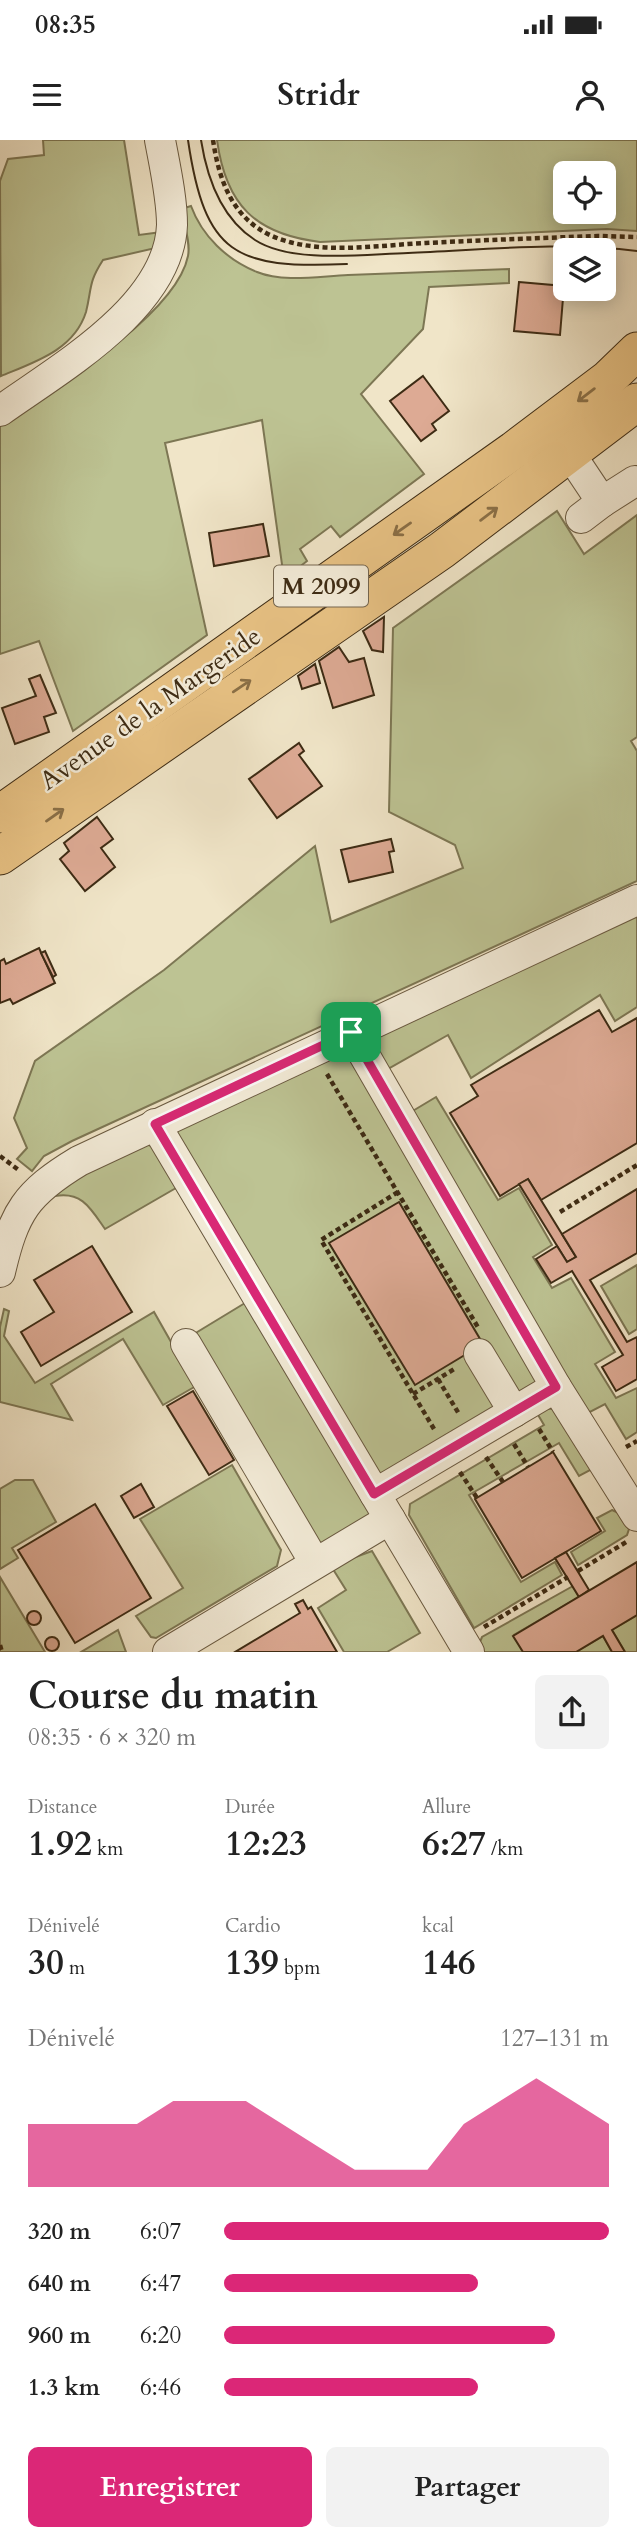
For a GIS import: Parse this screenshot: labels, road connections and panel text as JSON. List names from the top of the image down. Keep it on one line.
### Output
{"streets":{"main road":["M 2099","Avenue de la Margeride"]},"page":{"status":"08:35","header":"Stridr","heading":["Course du matin","08:35 · 6 × 320 m"],"stats":[["Distance","1.92 km"],["Durée","12:23"],["Allure","6:27 /km"],["Dénivelé","30 m"],["Cardio","139 bpm"],["kcal","146"]],"chart":["Dénivelé","127–131 m"],"list":[{"name":"320 m","note":"6:07"},{"name":"640 m","note":"6:47"},{"name":"960 m","note":"6:20"},{"name":"1.3 km","note":"6:46"}],"buttons":["Enregistrer","Partager"]}}
